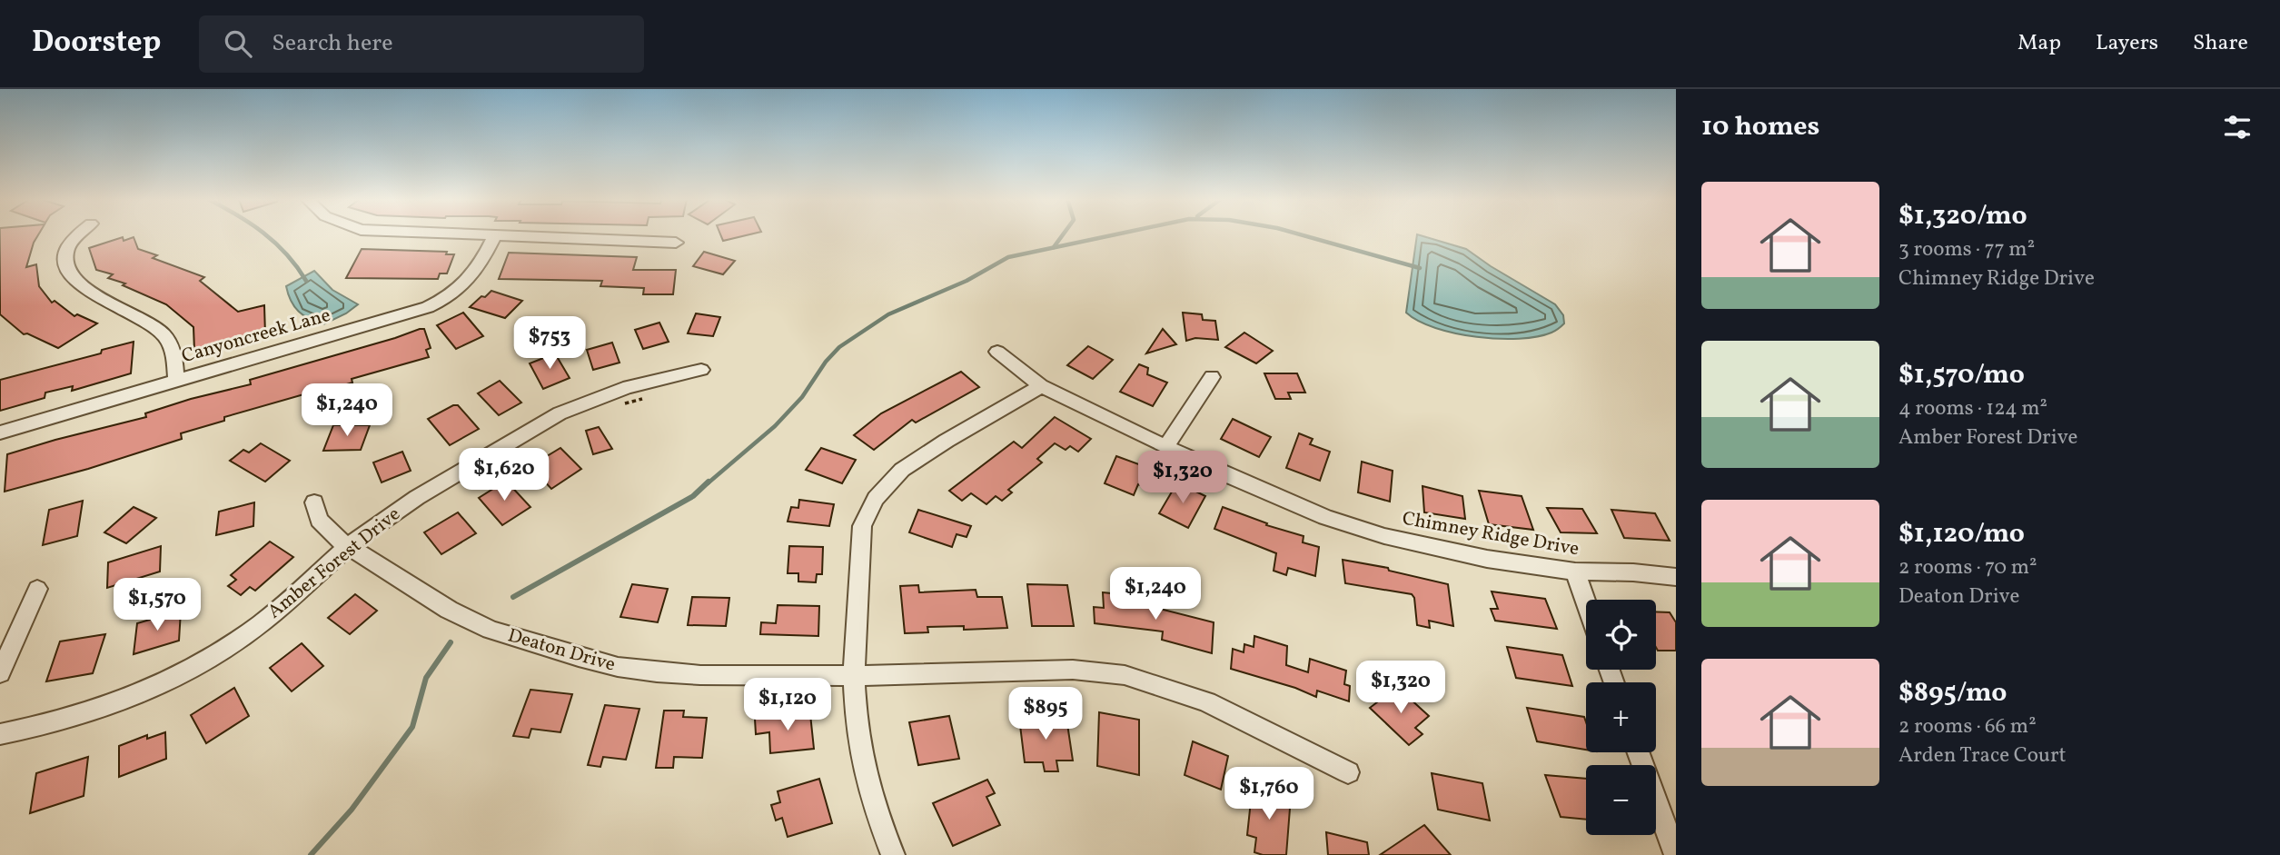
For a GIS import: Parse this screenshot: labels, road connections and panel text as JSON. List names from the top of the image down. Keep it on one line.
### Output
{"streets":{"street":["Canyoncreek Lane","Chimney Ridge Drive","Amber Forest Drive","Deaton Drive"]},"crossings":[["Amber Forest Drive","Deaton Drive"]],"page":{"header":"Doorstep","search":"Search here","nav":["Map","Layers","Share"],"heading":"10 homes","list":[{"name":"$1,320/mo","note":"3 rooms · 77 m² · Chimney Ridge Drive"},{"name":"$1,570/mo","note":"4 rooms · 124 m² · Amber Forest Drive"},{"name":"$1,120/mo","note":"2 rooms · 70 m² · Deaton Drive"},{"name":"$895/mo","note":"2 rooms · 66 m² · Arden Trace Court"}],"price":["$753","$1,240","$1,620","$1,320","$1,240","$1,570","$1,320","$1,120","$895","$1,760"],"map_buttons":["+","−"]}}
